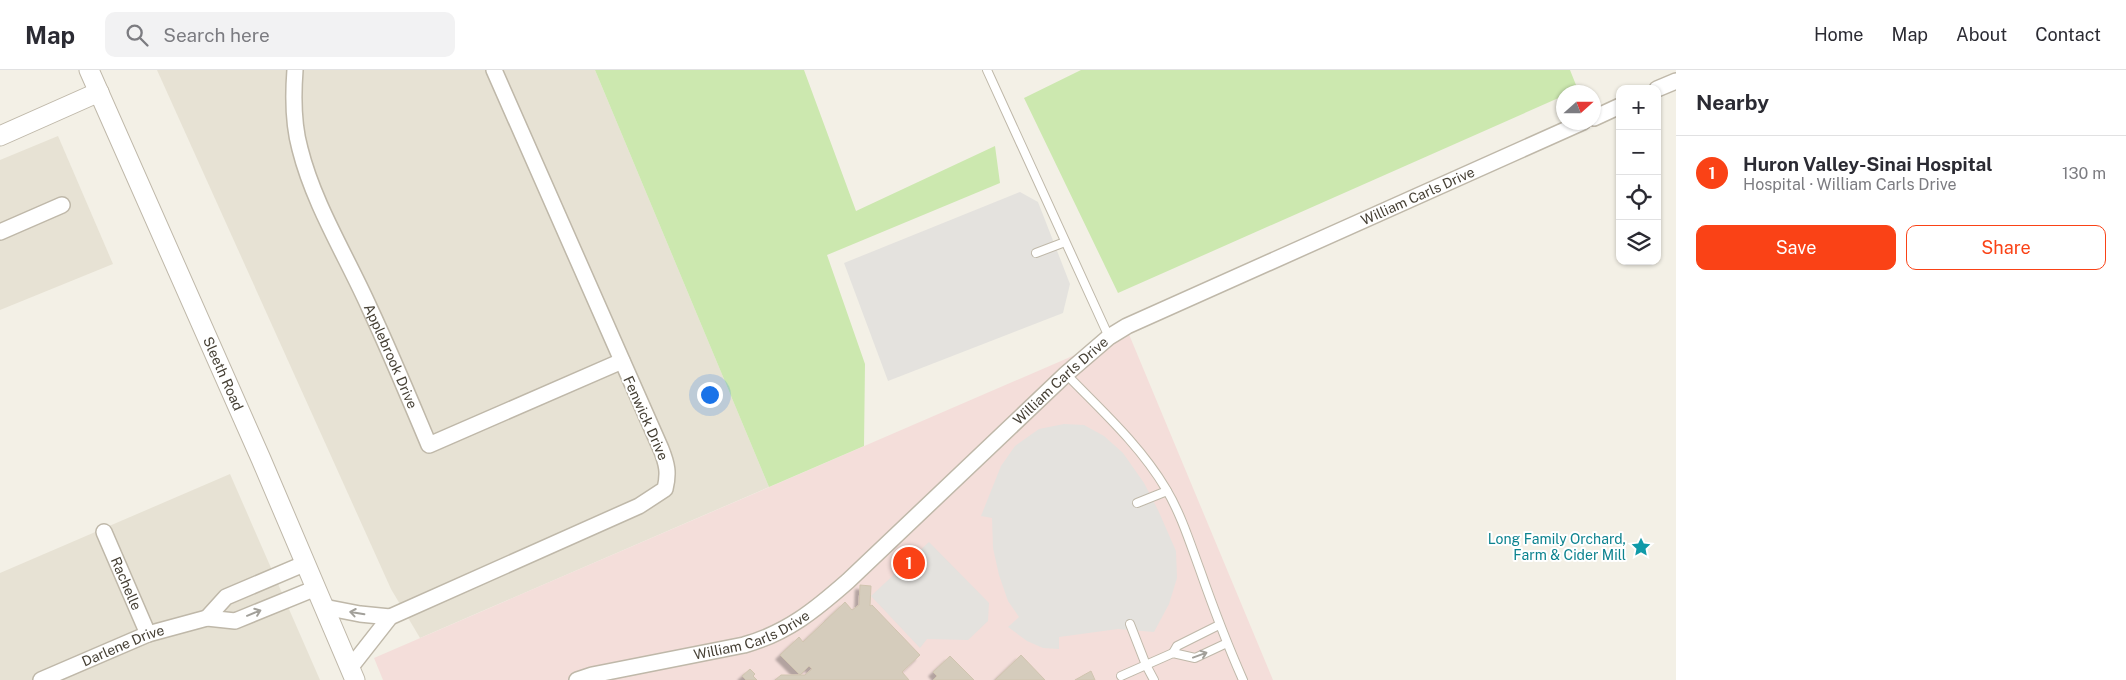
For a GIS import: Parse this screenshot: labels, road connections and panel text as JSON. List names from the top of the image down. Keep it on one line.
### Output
{"streets":{"street":["William Carls Drive","Applebrook Drive","Sleeth Road","Fenwick Drive","Rachelle","Darlene Drive"]},"crossings":[["Applebrook Drive","Fenwick Drive"],["Sleeth Road","Fenwick Drive"],["Sleeth Road","Darlene Drive"],["Rachelle","Darlene Drive"]],"places":{"place":["Long Family Orchard, Farm & Cider Mill"]},"north":"right","page":{"header":"Map","search":"Search here","nav":["Home","Map","About","Contact"],"heading":"Nearby","map_buttons":["+","−"],"list":[{"mark":"1","name":"Huron Valley-Sinai Hospital","note":"Hospital · William Carls Drive","value":"130 m"}],"buttons":["Save","Share"],"pins":"1"}}
